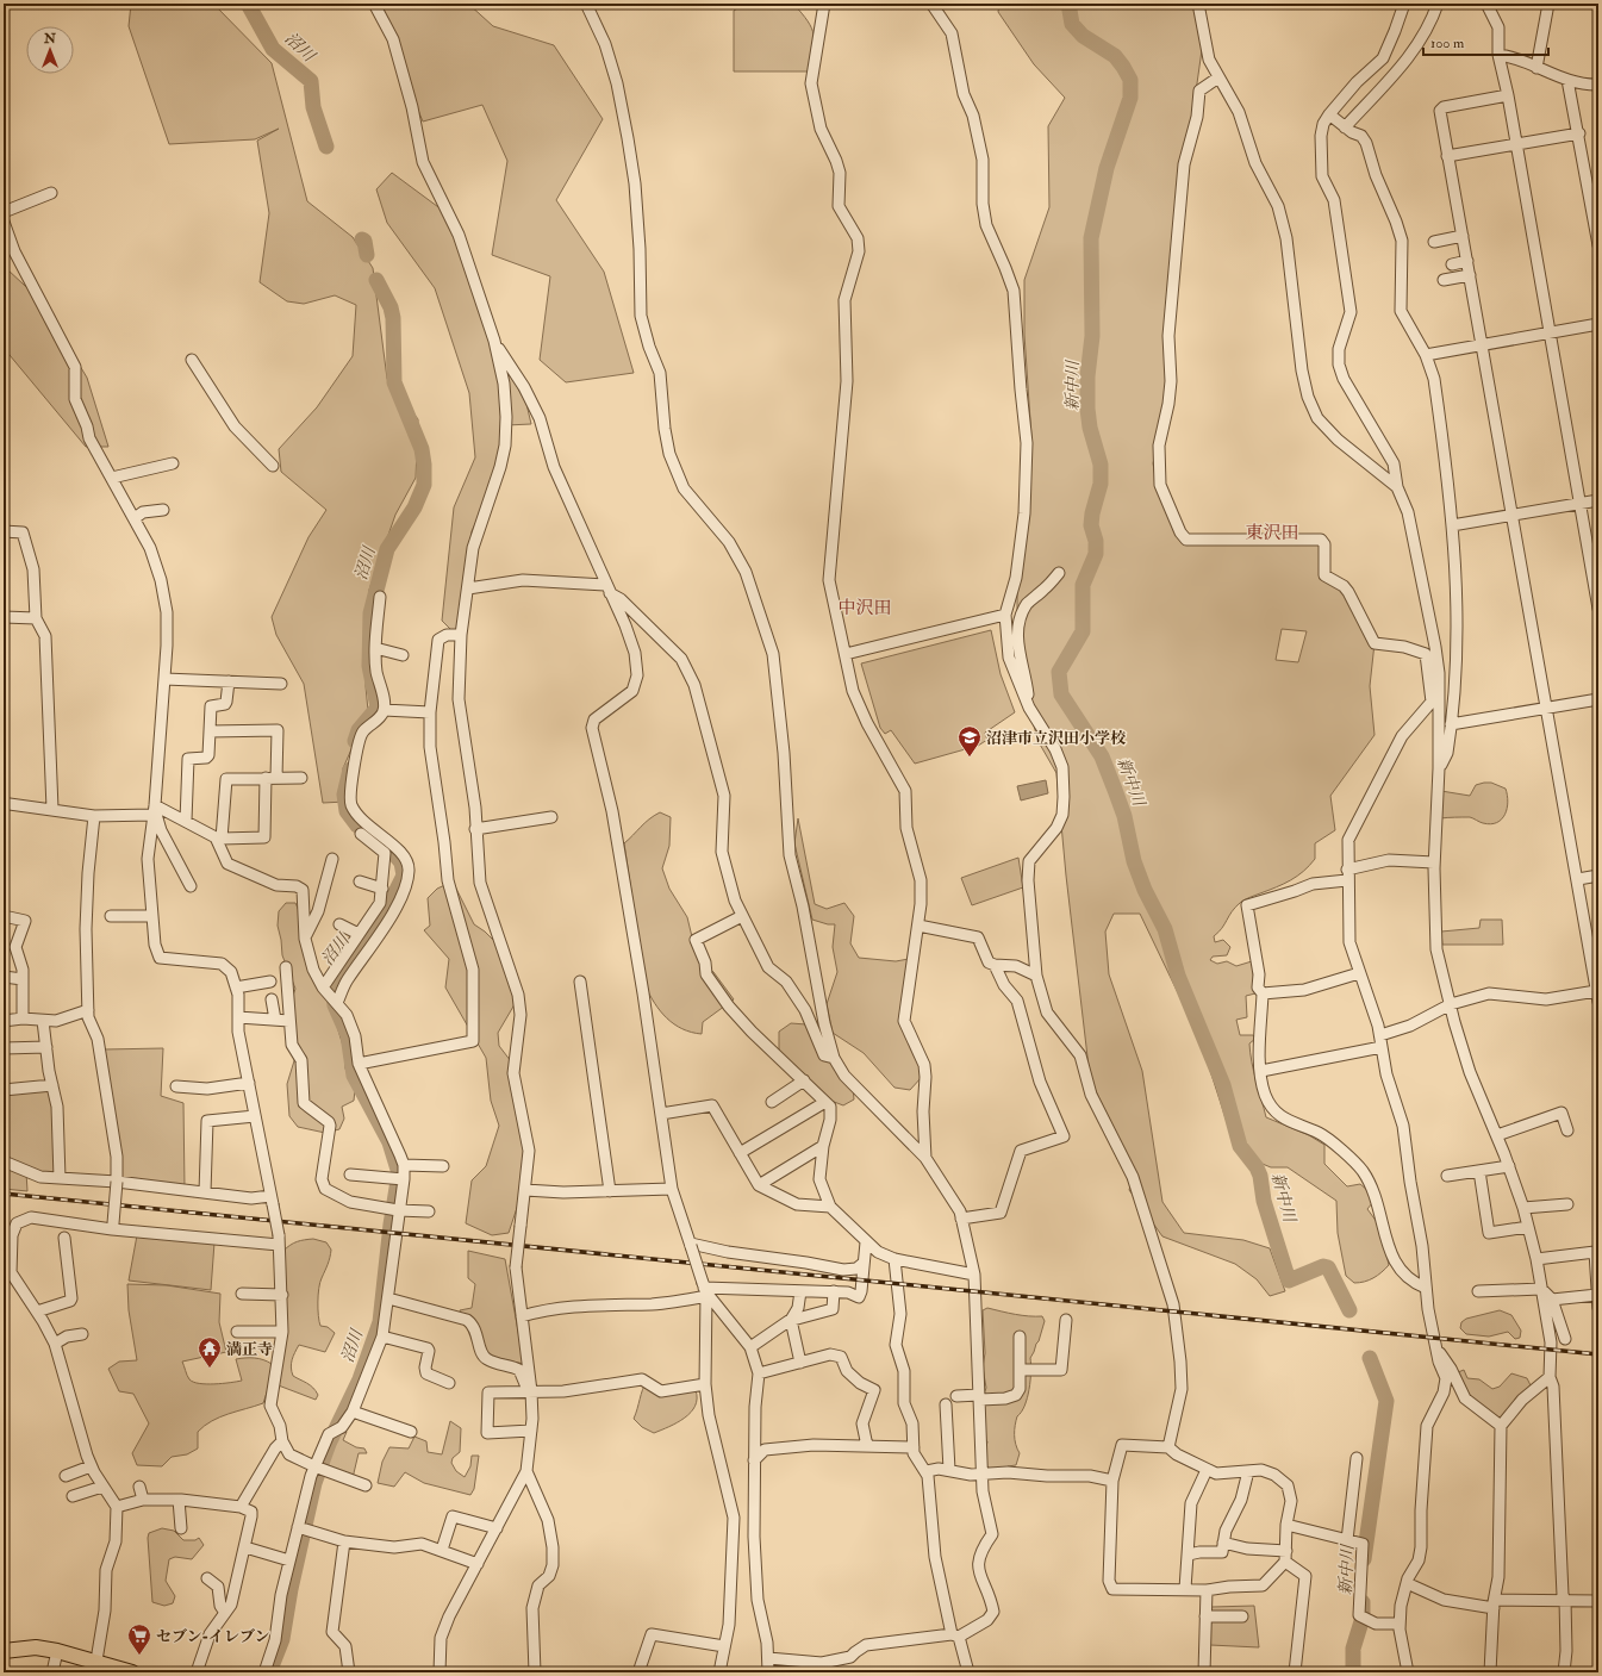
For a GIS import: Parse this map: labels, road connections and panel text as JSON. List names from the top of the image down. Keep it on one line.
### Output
{"districts":["東沢田","中沢田"],"water":["沼川","新中川"],"places":{"school or university":["沼津市立沢田小学校"],"temple":["満正寺"],"supermarket":["セブン-イレブン"]},"scale_bar":"100 m","north":"top"}
